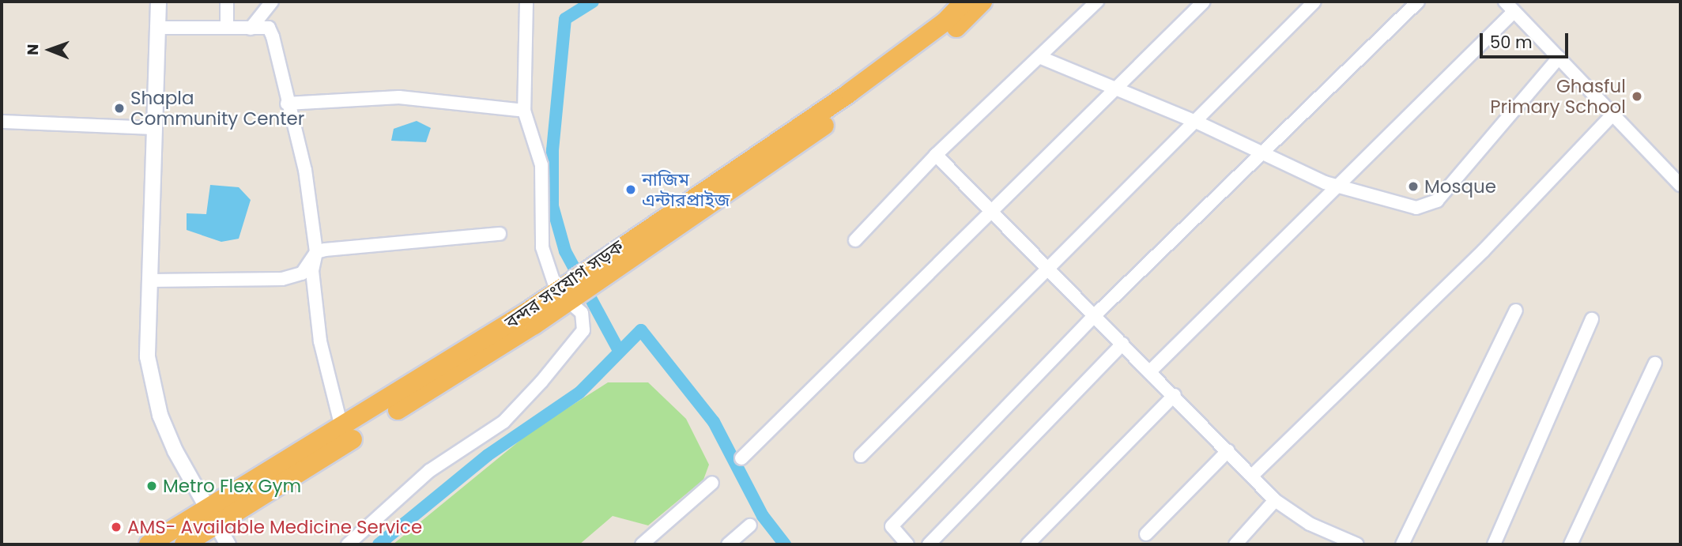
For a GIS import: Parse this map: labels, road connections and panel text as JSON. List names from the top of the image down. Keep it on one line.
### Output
{"streets":{"highway":["বন্দর সংযোগ সড়ক"]},"places":["Ghasful Primary School","Shapla Community Center","Mosque","নাজিম এন্টারপ্রাইজ","Metro Flex Gym","AMS- Available Medicine Service"],"scale_bar":"50 m","north":"left"}
